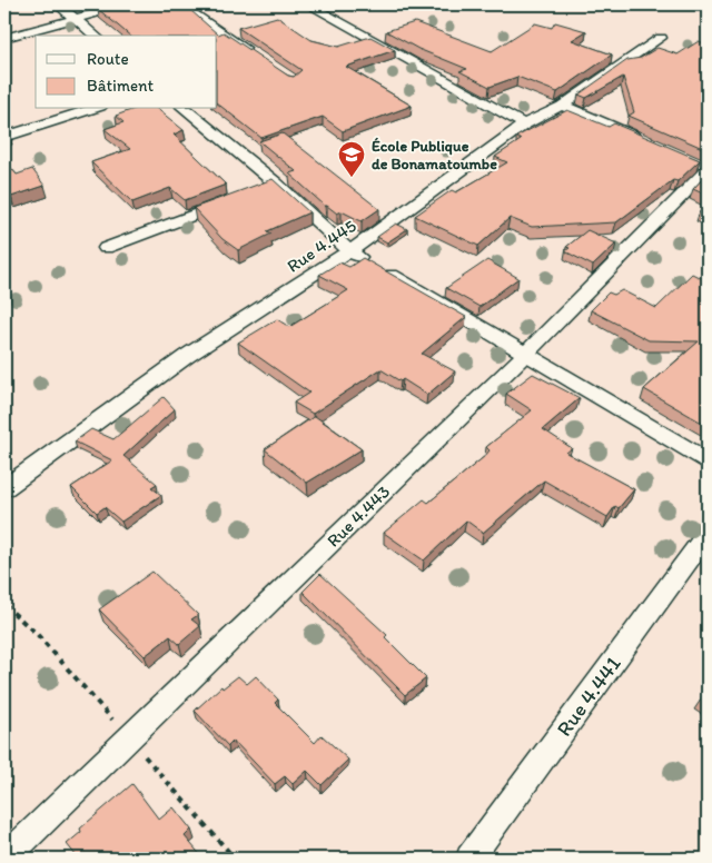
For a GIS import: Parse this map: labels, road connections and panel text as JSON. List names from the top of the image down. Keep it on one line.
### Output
{"streets":{"street":["Rue 4.445","Rue 4.443","Rue 4.441"]},"places":{"school or university":["École Publique de Bonamatoumbe"]},"legend":["Route","Bâtiment"]}
